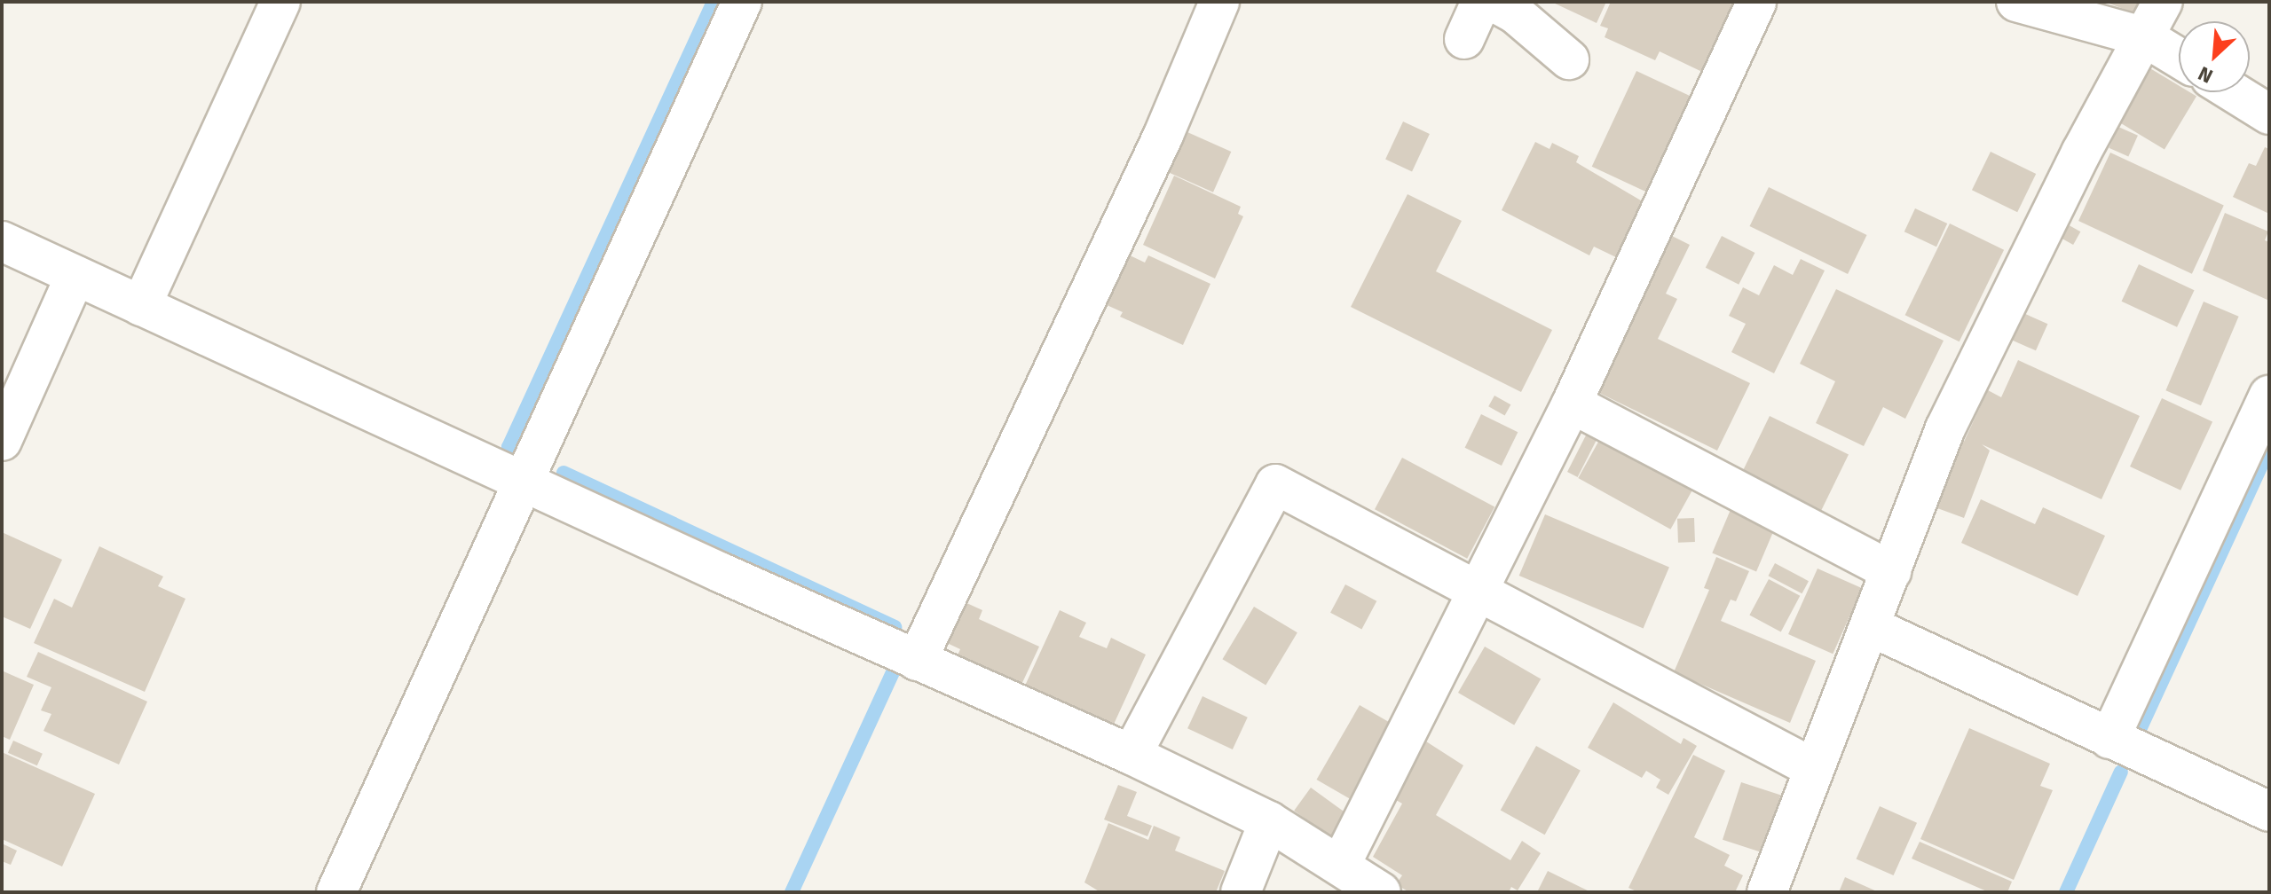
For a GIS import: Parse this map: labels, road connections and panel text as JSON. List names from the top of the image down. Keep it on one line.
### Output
{"north":"bottom left"}
